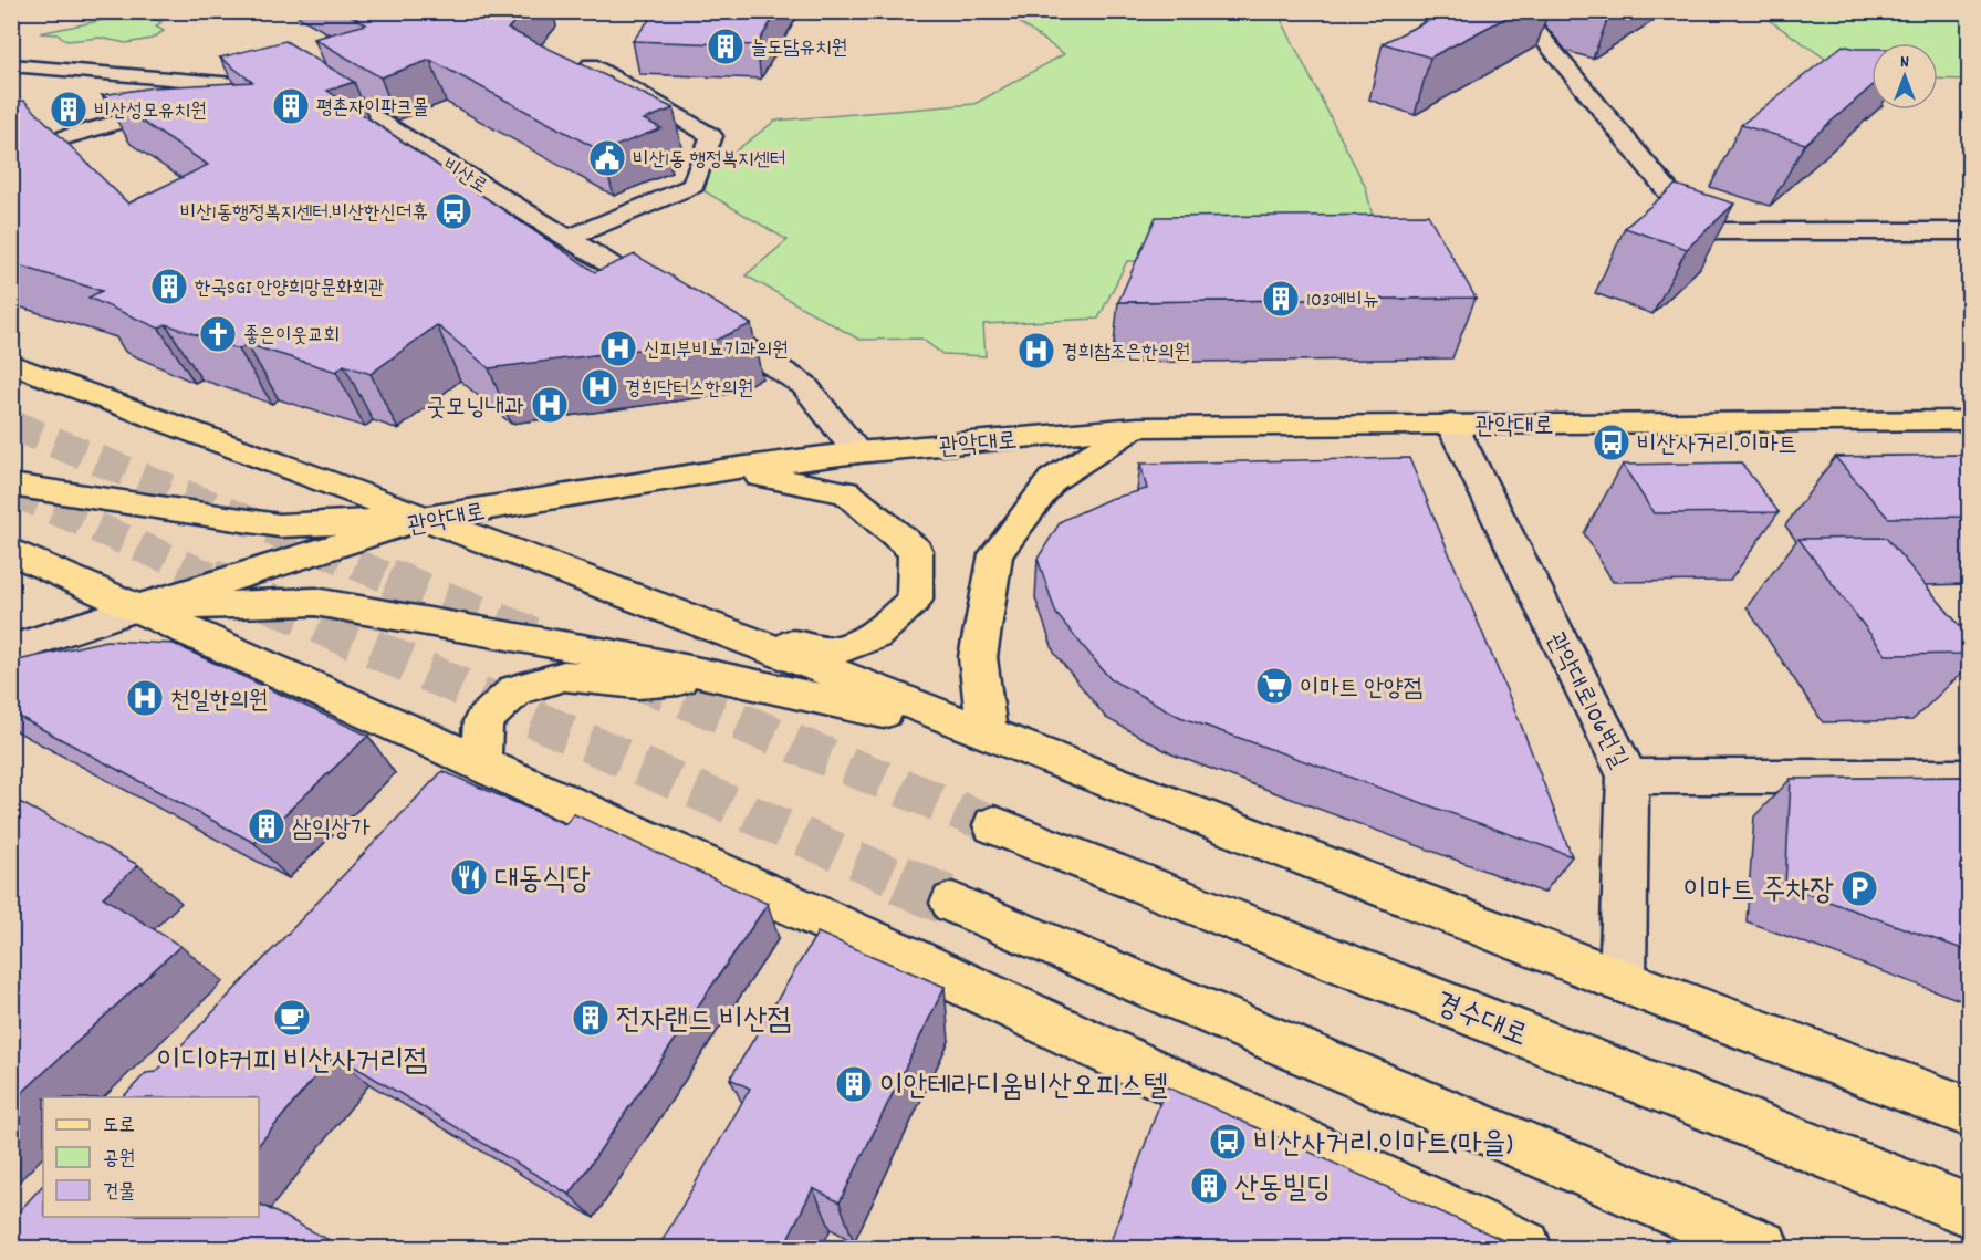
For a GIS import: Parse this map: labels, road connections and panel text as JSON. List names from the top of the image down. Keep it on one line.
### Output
{"streets":{"main road":["관악대로","경수대로"],"street":["비산로","관악대로106번길"]},"crossings":[["관악대로","관악대로106번길"]],"places":{"building":["늘도담유치원","평촌자이파크몰","비산성모유치원","한국SGI 안양희망문화회관","103에비뉴","삼익상가","전자랜드 비산점","이안테라디움비산오피스텔","산동빌딩"],"public building":["비산1동 행정복지센터"],"bus stop":["비산1동행정복지센터.비산한신더휴","비산사거리.이마트","비산사거리.이마트(마을)"],"church":["좋은이웃교회"],"hospital":["신피부비뇨기과의원","경희참조은한의원","경희닥터스한의원","굿모닝내과","천일한의원"],"supermarket":["이마트 안양점"],"restaurant":["대동식당"],"parking":["이마트 주차장"],"cafe":["이디야커피 비산사거리점"]},"legend":["도로","공원","건물"],"north":"top"}
